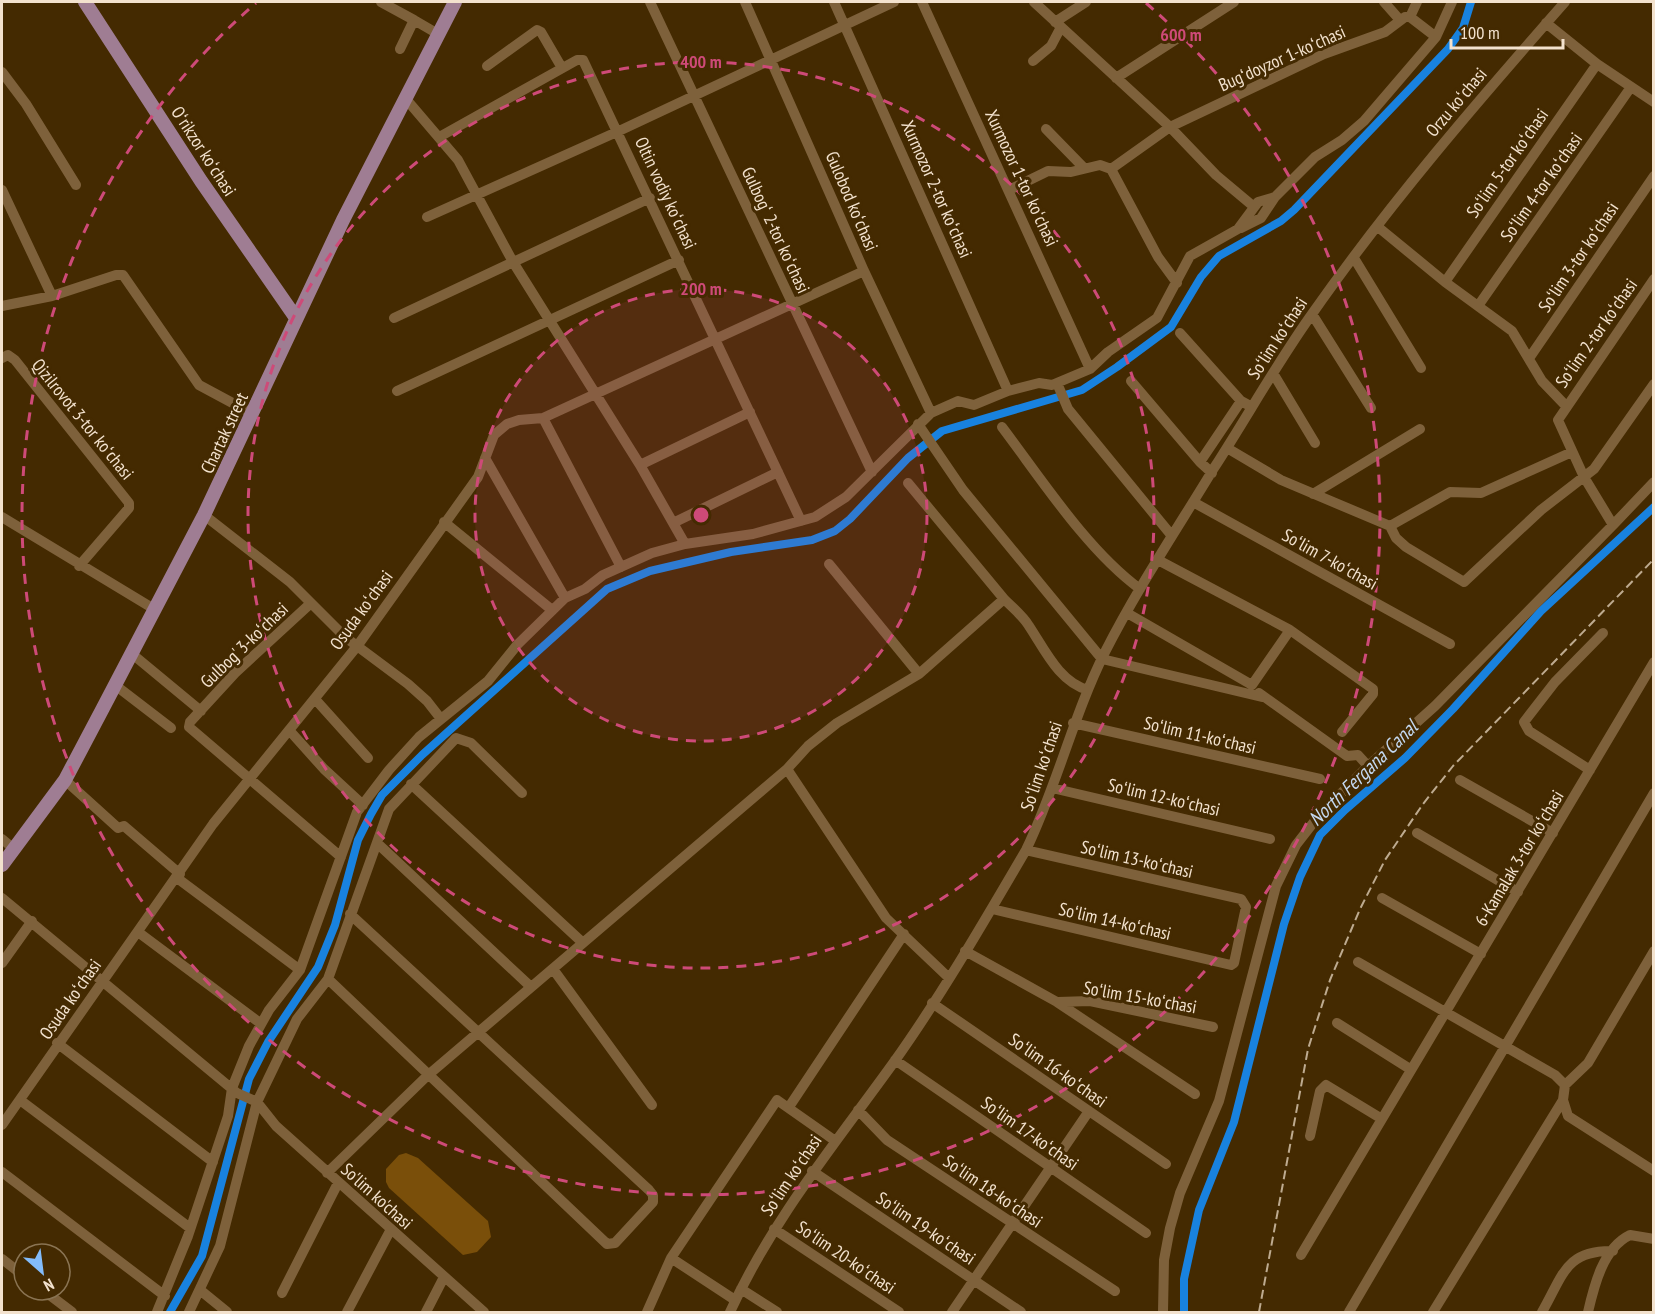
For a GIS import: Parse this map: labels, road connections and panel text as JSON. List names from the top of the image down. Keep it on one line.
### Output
{"streets":{"main road":["Oʻrikzor koʻchasi","Chartak street"],"street":["Bugʻdoyzor 1-koʻchasi","Orzu koʻchasi","Soʻlim 5-tor koʻchasi","Xurmozor 1-tor koʻchasi","Soʻlim 4-tor koʻchasi","Xurmozor 2-tor koʻchasi","Oltin vodiy koʻchasi","Gulobod koʻchasi","Gulbogʻ 2-tor koʻchasi","Soʻlim 3-tor koʻchasi","Soʻlim 2-tor koʻchasi","Soʻlim koʻchasi","Qizilrovot 3-tor koʻchasi","Soʻlim 7-koʻchasi","Osuda koʻchasi","Gulbog' 3-koʻchasi","Soʻlim 11-koʻchasi","Soʻlim 12-koʻchasi","6-Kamalak 3-tor koʻchasi","Soʻlim 13-koʻchasi","Soʻlim 14-koʻchasi","Soʻlim 15-koʻchasi","Soʻlim 16-koʻchasi","Soʻlim 17-koʻchasi","Soʻlim 18-koʻchasi","So'lim ko'chasi","Soʻlim 19-koʻchasi","Soʻlim 20-koʻchasi"]},"crossings":[["Orzu koʻchasi","Soʻlim koʻchasi"],["Oʻrikzor koʻchasi","Chartak street"],["Oltin vodiy koʻchasi","Osuda koʻchasi"],["Gulobod koʻchasi","Osuda koʻchasi"],["Gulbogʻ 2-tor koʻchasi","Osuda koʻchasi"],["Soʻlim koʻchasi","Soʻlim 7-koʻchasi"],["Soʻlim koʻchasi","Soʻlim 11-koʻchasi"],["Soʻlim koʻchasi","Soʻlim 12-koʻchasi"],["Soʻlim koʻchasi","Soʻlim 13-koʻchasi"],["Soʻlim koʻchasi","Soʻlim 14-koʻchasi"],["Soʻlim koʻchasi","Soʻlim 15-koʻchasi"],["Soʻlim koʻchasi","Soʻlim 16-koʻchasi"],["Soʻlim koʻchasi","Soʻlim 17-koʻchasi"],["Soʻlim koʻchasi","Soʻlim 18-koʻchasi"],["Soʻlim koʻchasi","Soʻlim 19-koʻchasi"],["Soʻlim koʻchasi","Soʻlim 20-koʻchasi"],["Soʻlim 13-koʻchasi","Soʻlim 14-koʻchasi"]],"water":["North Fergana Canal"],"scale_bar":"100 m","north":"bottom right","rings":["600 m","400 m","200 m"]}
